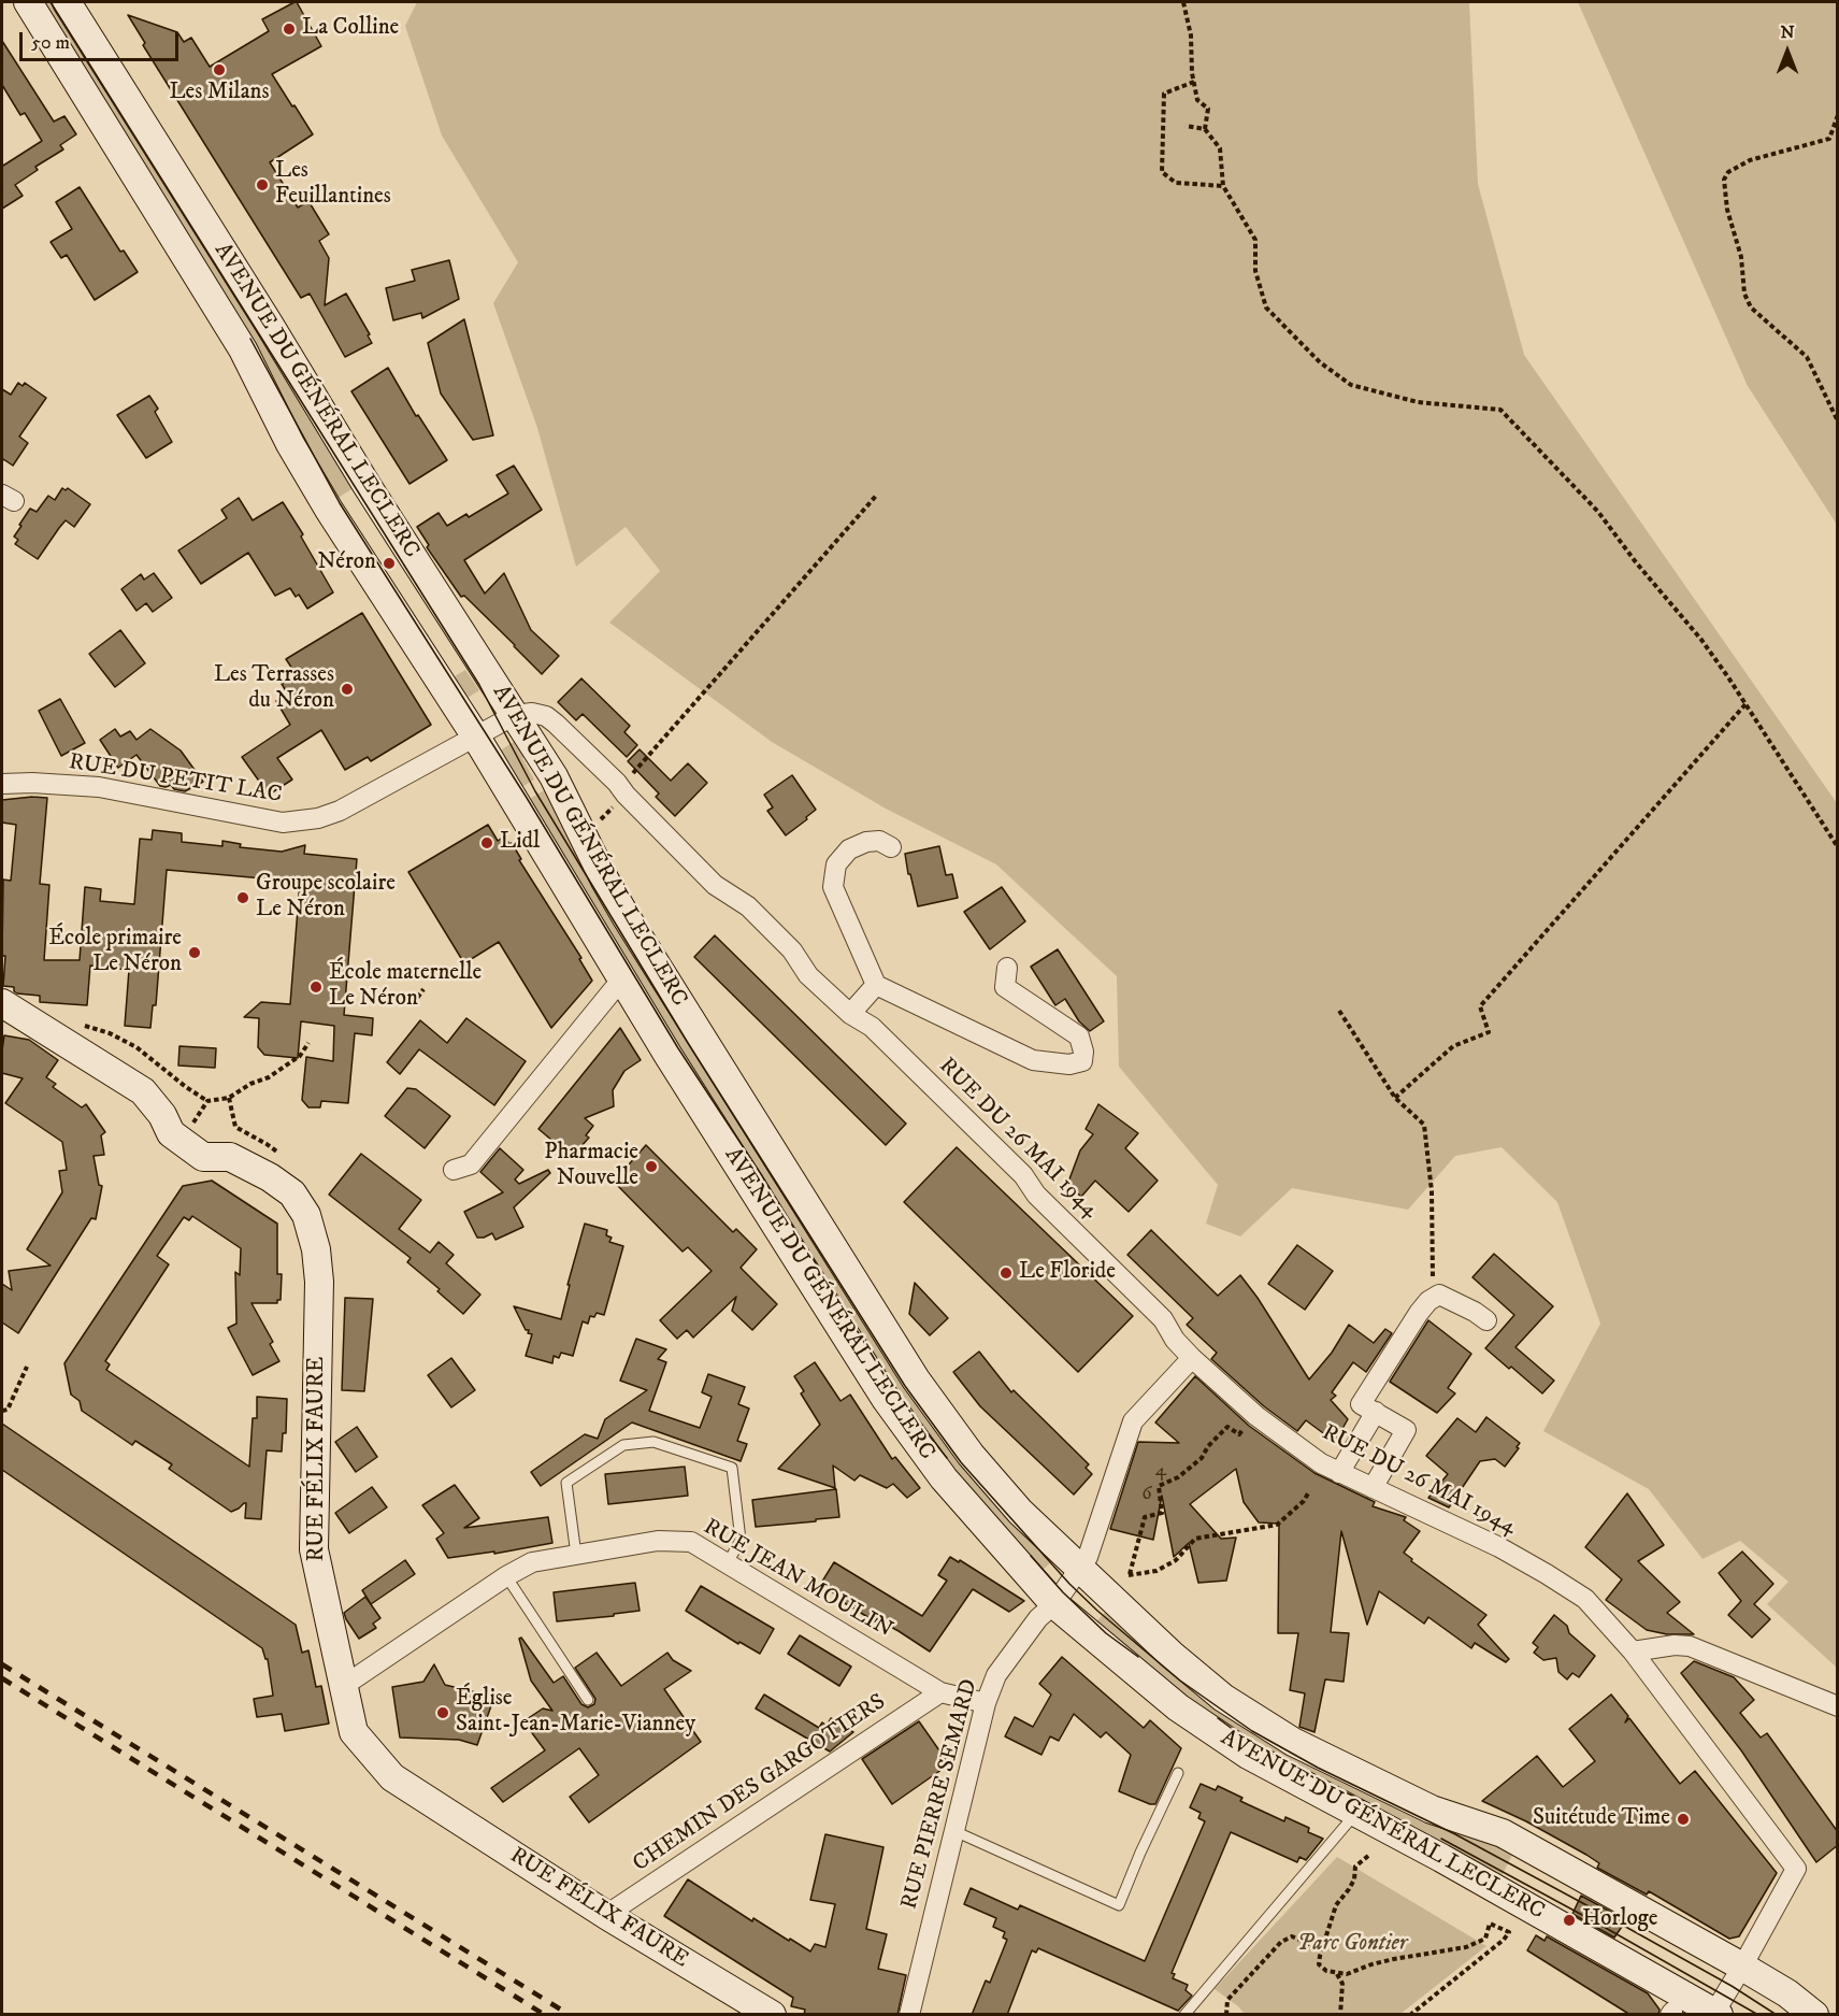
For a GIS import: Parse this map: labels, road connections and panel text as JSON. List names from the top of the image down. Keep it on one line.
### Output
{"streets":{"main road":["AVENUE DU GÉNÉRAL LECLERC","RUE FÉLIX FAURE"],"street":["RUE DU PETIT LAC","RUE DU 26 MAI 1944","RUE JEAN MOULIN","CHEMIN DES GARGOTIERS","RUE PIERRE SEMARD"]},"crossings":[["AVENUE DU GÉNÉRAL LECLERC","RUE DU PETIT LAC"],["AVENUE DU GÉNÉRAL LECLERC","RUE DU 26 MAI 1944"],["AVENUE DU GÉNÉRAL LECLERC","RUE PIERRE SEMARD"],["RUE DU 26 MAI 1944","RUE PIERRE SEMARD"],["RUE FÉLIX FAURE","RUE JEAN MOULIN"],["RUE FÉLIX FAURE","CHEMIN DES GARGOTIERS"],["RUE JEAN MOULIN","CHEMIN DES GARGOTIERS"],["RUE JEAN MOULIN","RUE PIERRE SEMARD"]],"parks":["Parc Gontier"],"places":["La Colline","Les Milans","Les Feuillantines","Néron","Les Terrasses du Néron","Lidl","Groupe scolaire Le Néron","École primaire Le Néron","École maternelle Le Néron","Pharmacie Nouvelle","Le Floride","Église Saint-Jean-Marie-Vianney","Suitétude Time","Horloge"],"house_numbers":["4","6"],"scale_bar":"50 m","north":"top"}
